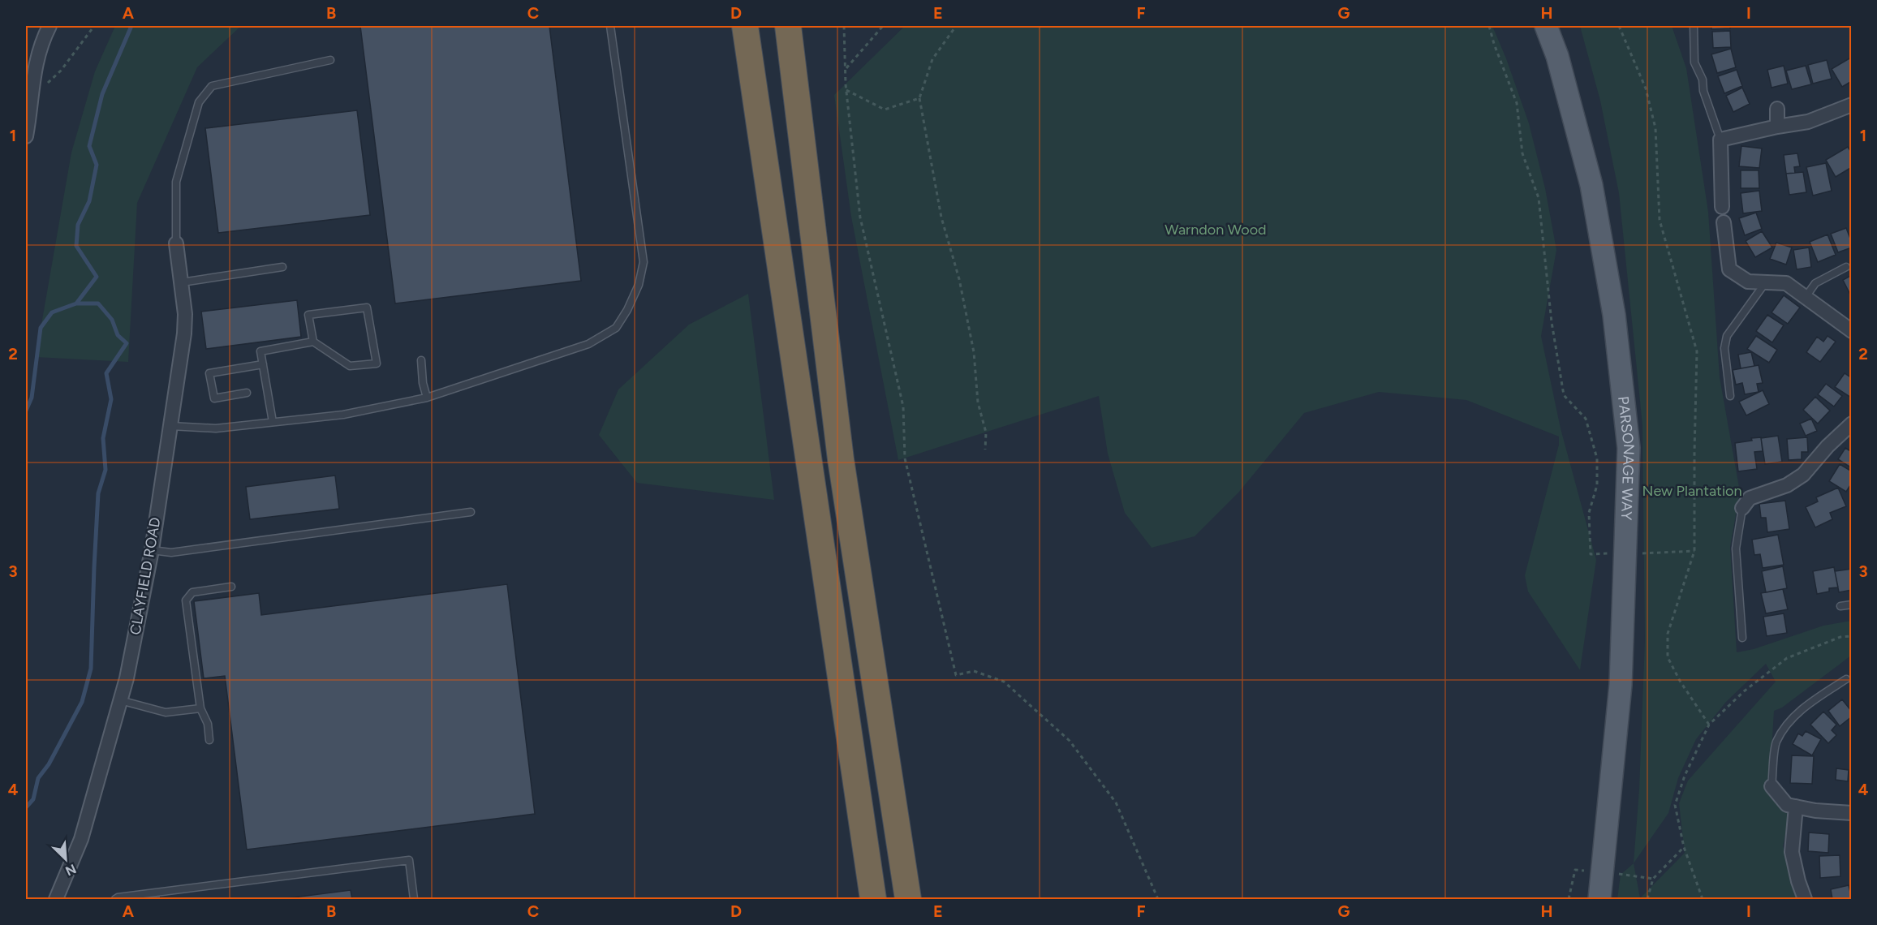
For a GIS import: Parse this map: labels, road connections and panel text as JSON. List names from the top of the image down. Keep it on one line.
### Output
{"streets":{"main road":["PARSONAGE WAY"],"street":["CLAYFIELD ROAD"]},"parks":["Warndon Wood","New Plantation"],"north":"bottom right","grid":{"columns":["A","B","C","D","E","F","G","H","I"],"rows":["1","2","3","4"]}}
